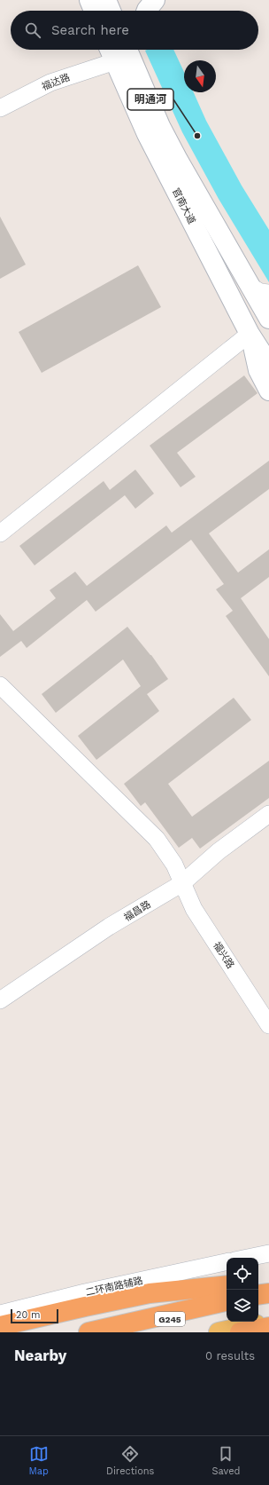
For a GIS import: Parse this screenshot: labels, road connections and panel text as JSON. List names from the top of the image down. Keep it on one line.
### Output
{"streets":{"main road":["官南大道","G245"],"street":["福达路","福昌路","福兴路","二环南路辅路"]},"crossings":[["福达路","官南大道"],["福昌路","福兴路"]],"places":["明通河"],"scale_bar":"20 m","north":"bottom","page":{"search":"Search here","scale":"20 m","heading":["Nearby","0 results"],"nav":["Map","Directions","Saved"]}}
